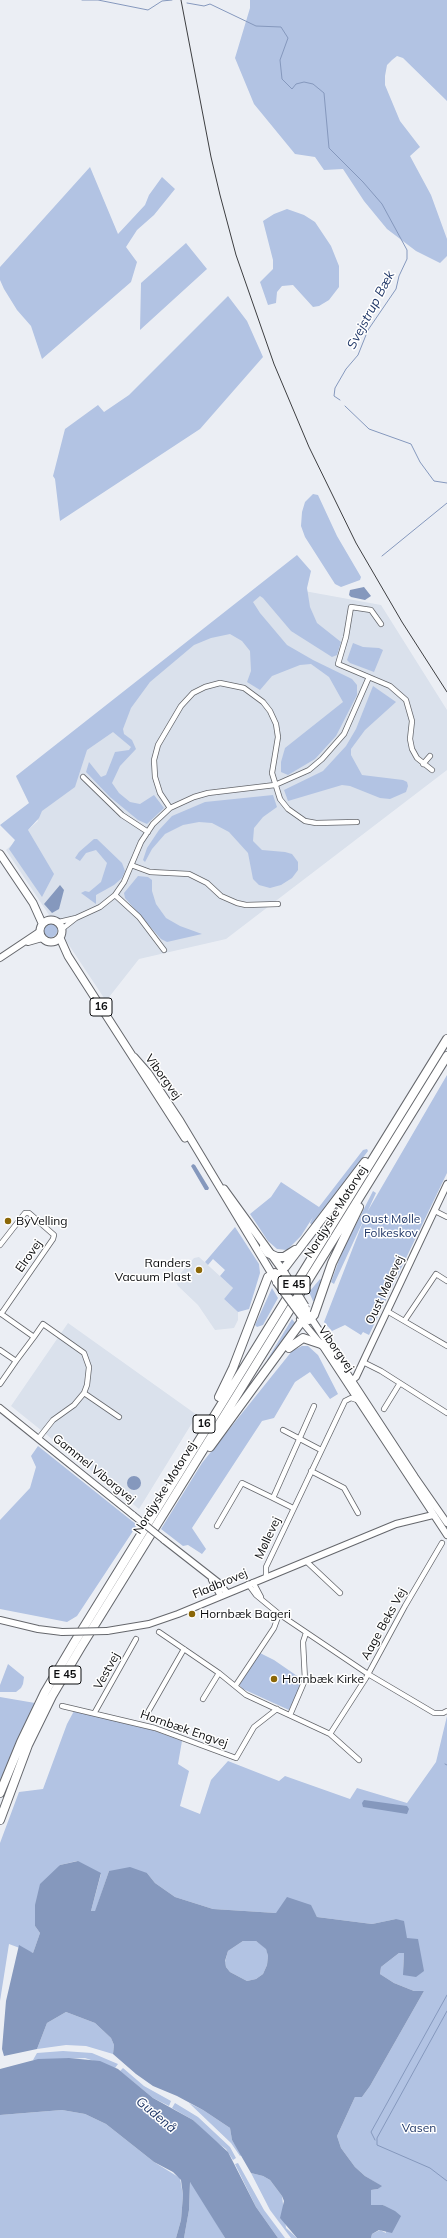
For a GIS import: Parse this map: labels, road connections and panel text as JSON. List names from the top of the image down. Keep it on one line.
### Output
{"streets":{"highway":["16","Nordjyske Motorvej","E 45"],"main road":["Viborgvej"],"street":["Elrovej","Oust Møllevej","Gammel Viborgvej","Møllevej","Fladbrovej","Aage Beks Vej","Vestvej","Hornbæk Engvej"]},"crossings":[["16","Viborgvej"],["16","Nordjyske Motorvej"],["Viborgvej","Oust Møllevej"],["Viborgvej","Møllevej"],["Viborgvej","Fladbrovej"],["Gammel Viborgvej","Fladbrovej"],["Møllevej","Fladbrovej"],["Vestvej","Hornbæk Engvej"]],"water":["Svejstrup Bæk","Gudenå"],"parks":["Oust Mølle Folkeskov","Vasen"],"places":["ByVelling","Randers Vacuum Plast","Hornbæk Bageri","Hornbæk Kirke"]}
